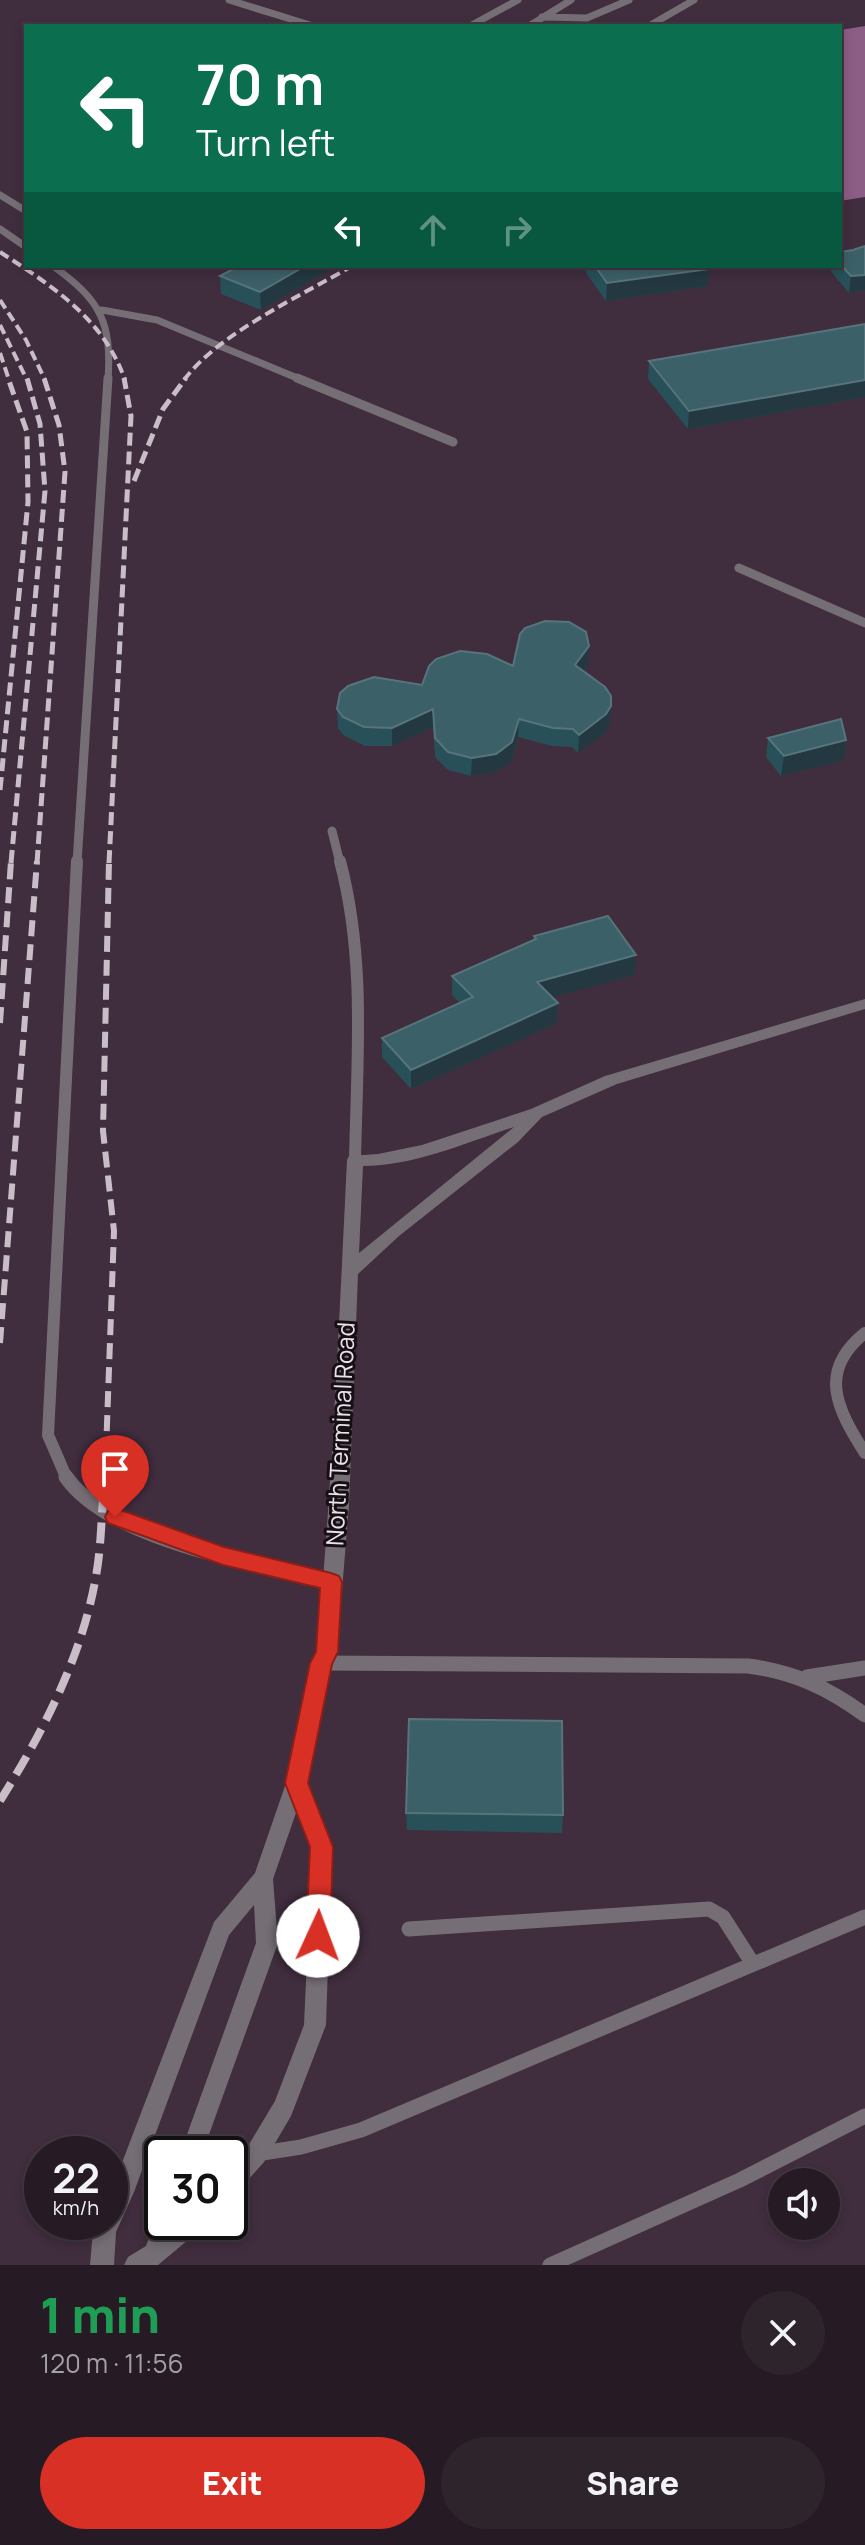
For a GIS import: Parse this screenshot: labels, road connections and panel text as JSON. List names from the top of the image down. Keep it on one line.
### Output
{"streets":{"street":["North Terminal Road"]},"page":{"turn":["70 m","Turn left"],"speed":"22 km/h","limit":"30","heading":["1 min","120 m · 11:56"],"buttons":["Exit","Share"]}}
